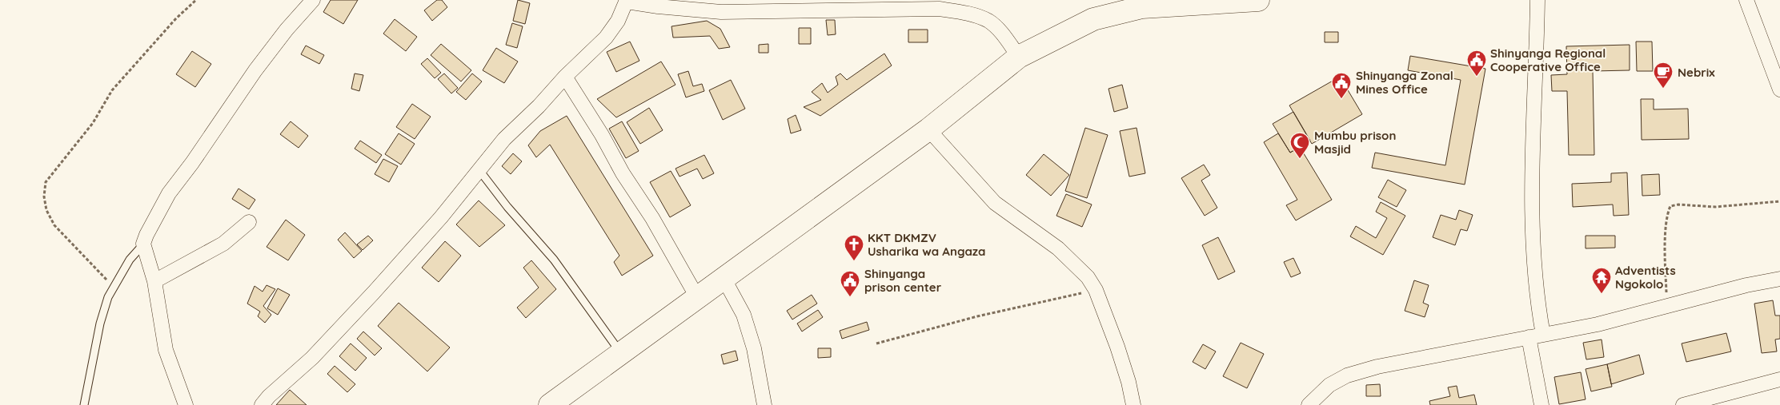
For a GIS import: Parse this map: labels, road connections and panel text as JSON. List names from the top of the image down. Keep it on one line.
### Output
{"places":{"public building":["Shinyanga Regional Cooperative Office","Shinyanga Zonal Mines Office","Shinyanga prison center"],"cafe":["Nebrix"],"mosque":["Mumbu prison Masjid"],"church":["KKT DKMZV Usharika wa Angaza"],"temple":["Adventists Ngokolo"]}}
